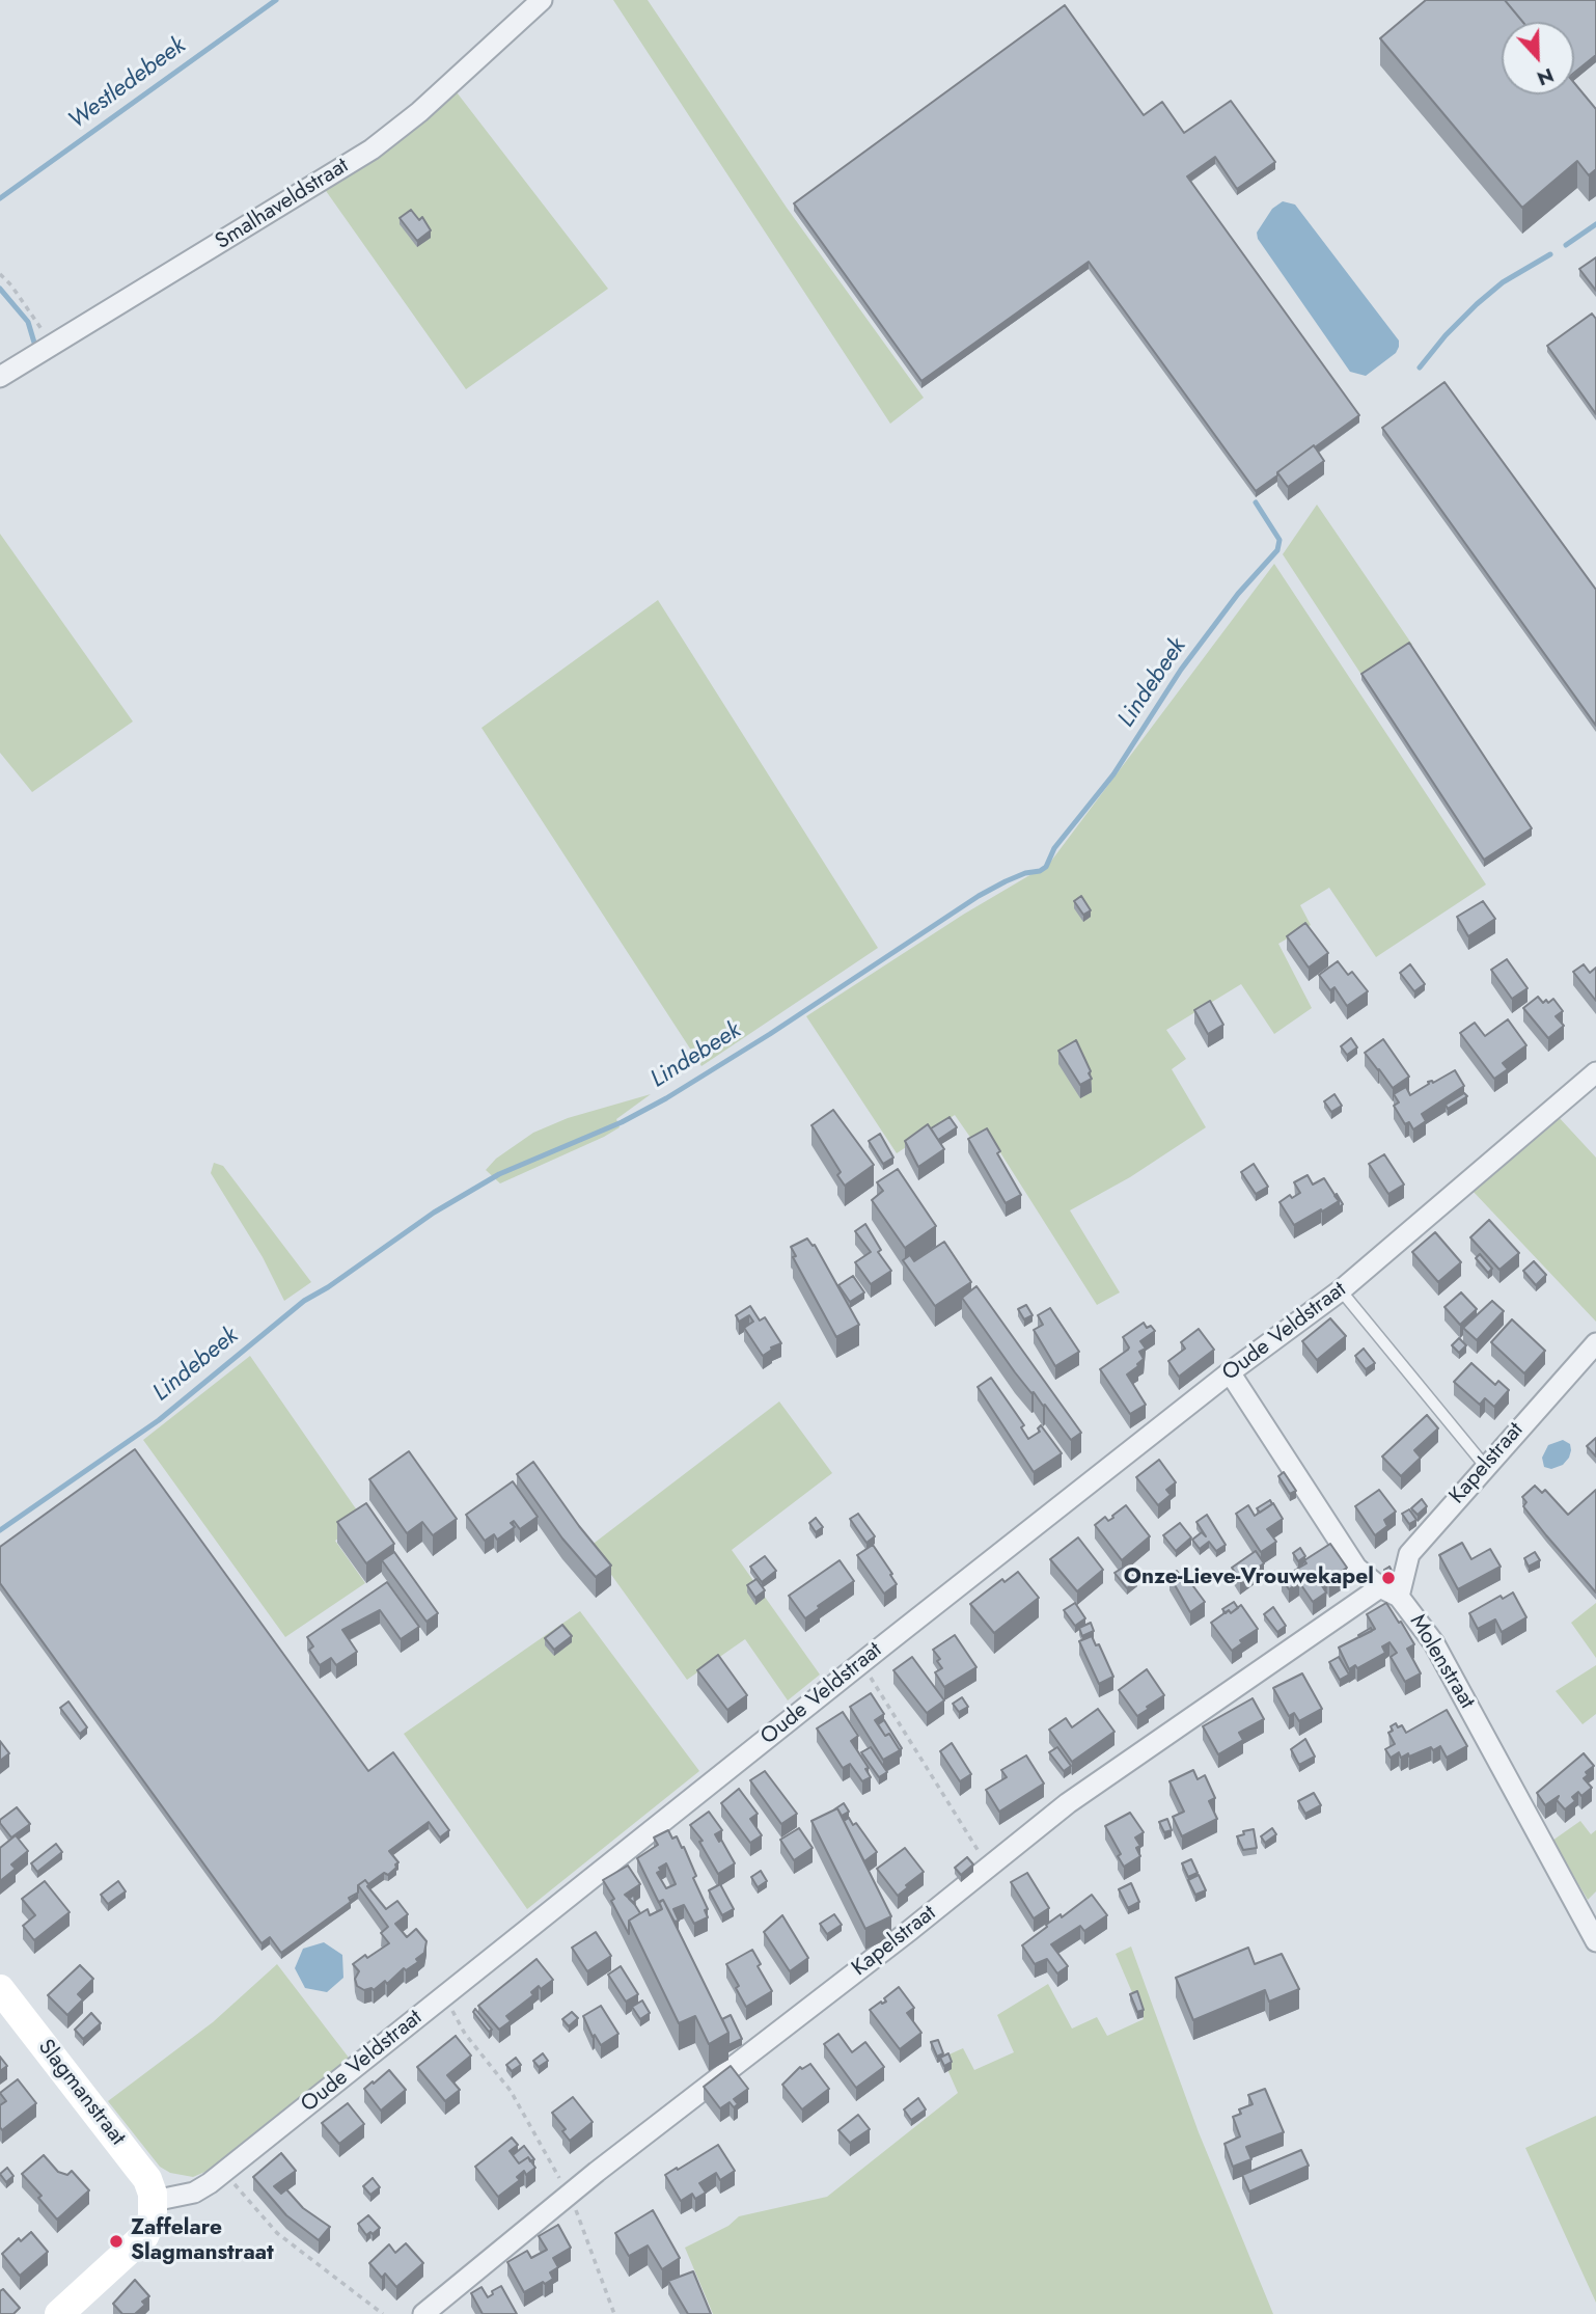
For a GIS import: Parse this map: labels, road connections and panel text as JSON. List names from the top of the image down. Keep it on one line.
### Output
{"streets":{"main road":["Slagmanstraat"],"street":["Smalhaveldstraat","Oude Veldstraat","Kapelstraat","Molenstraat"]},"crossings":[["Oude Veldstraat","Molenstraat"],["Oude Veldstraat","Slagmanstraat"],["Kapelstraat","Molenstraat"]],"water":["Westledebeek","Lindebeek"],"places":["Onze-Lieve-Vrouwekapel","Zaffelare Slagmanstraat"],"north":"bottom"}
